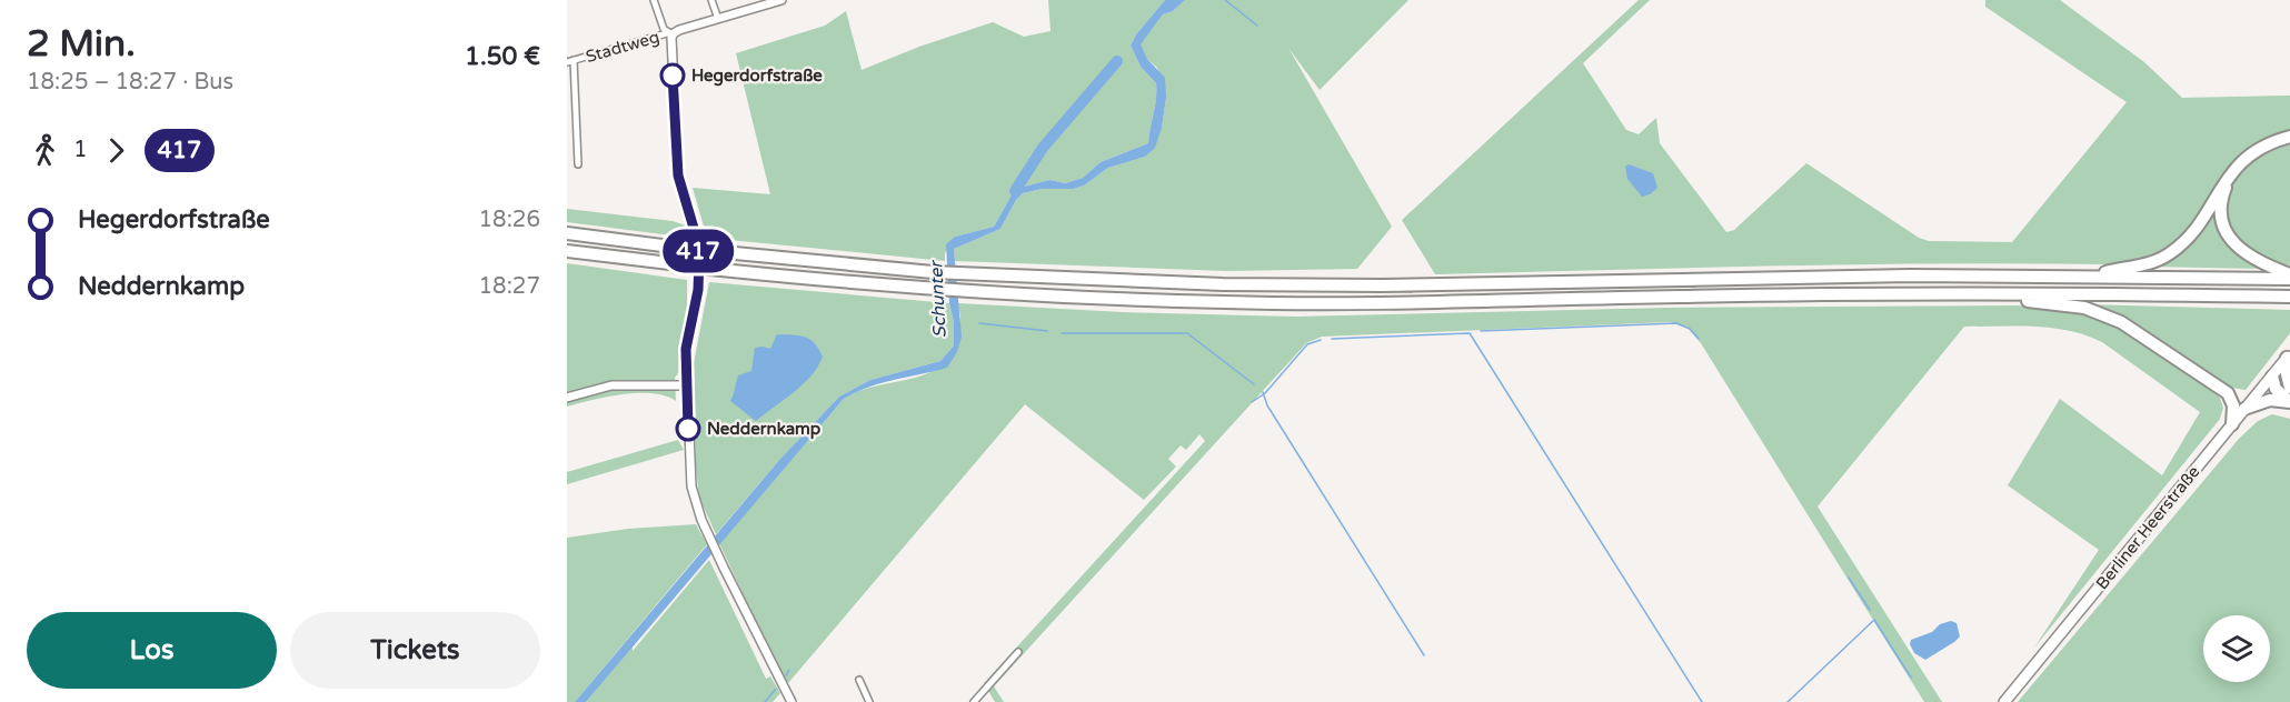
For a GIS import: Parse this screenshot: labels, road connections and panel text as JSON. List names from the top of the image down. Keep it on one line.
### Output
{"streets":{"main road":["Berliner Heerstraße"],"street":["Stadtweg"]},"water":["Schunter"],"places":["Hegerdorfstraße","Neddernkamp"],"lines":["bus line 417"],"page":{"heading":["2 Min.","18:25 – 18:27 · Bus","1.50 €"],"on_map":"417","legs":["1","417"],"list":[{"name":"Hegerdorfstraße","value":"18:26"},{"name":"Neddernkamp","value":"18:27"}],"buttons":["Los","Tickets"]}}
